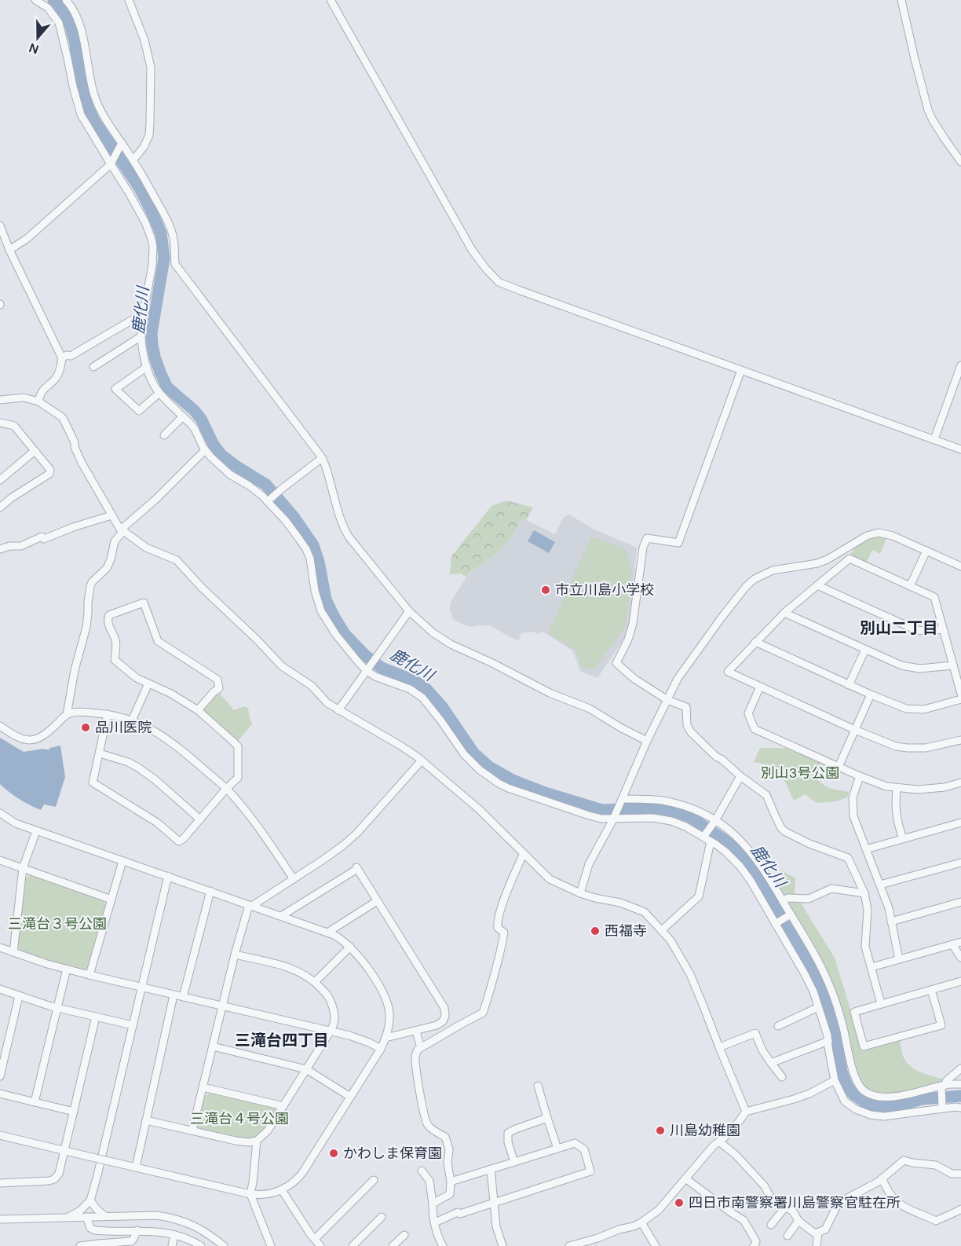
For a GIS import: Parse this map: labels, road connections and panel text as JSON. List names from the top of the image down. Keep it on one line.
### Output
{"districts":["別山二丁目","三滝台四丁目"],"water":["鹿化川"],"parks":["別山3号公園","三滝台３号公園","三滝台４号公園"],"places":["市立川島小学校","品川医院","西福寺","川島幼稚園","かわしま保育園","四日市南警察署川島警察官駐在所"],"north":"bottom"}
